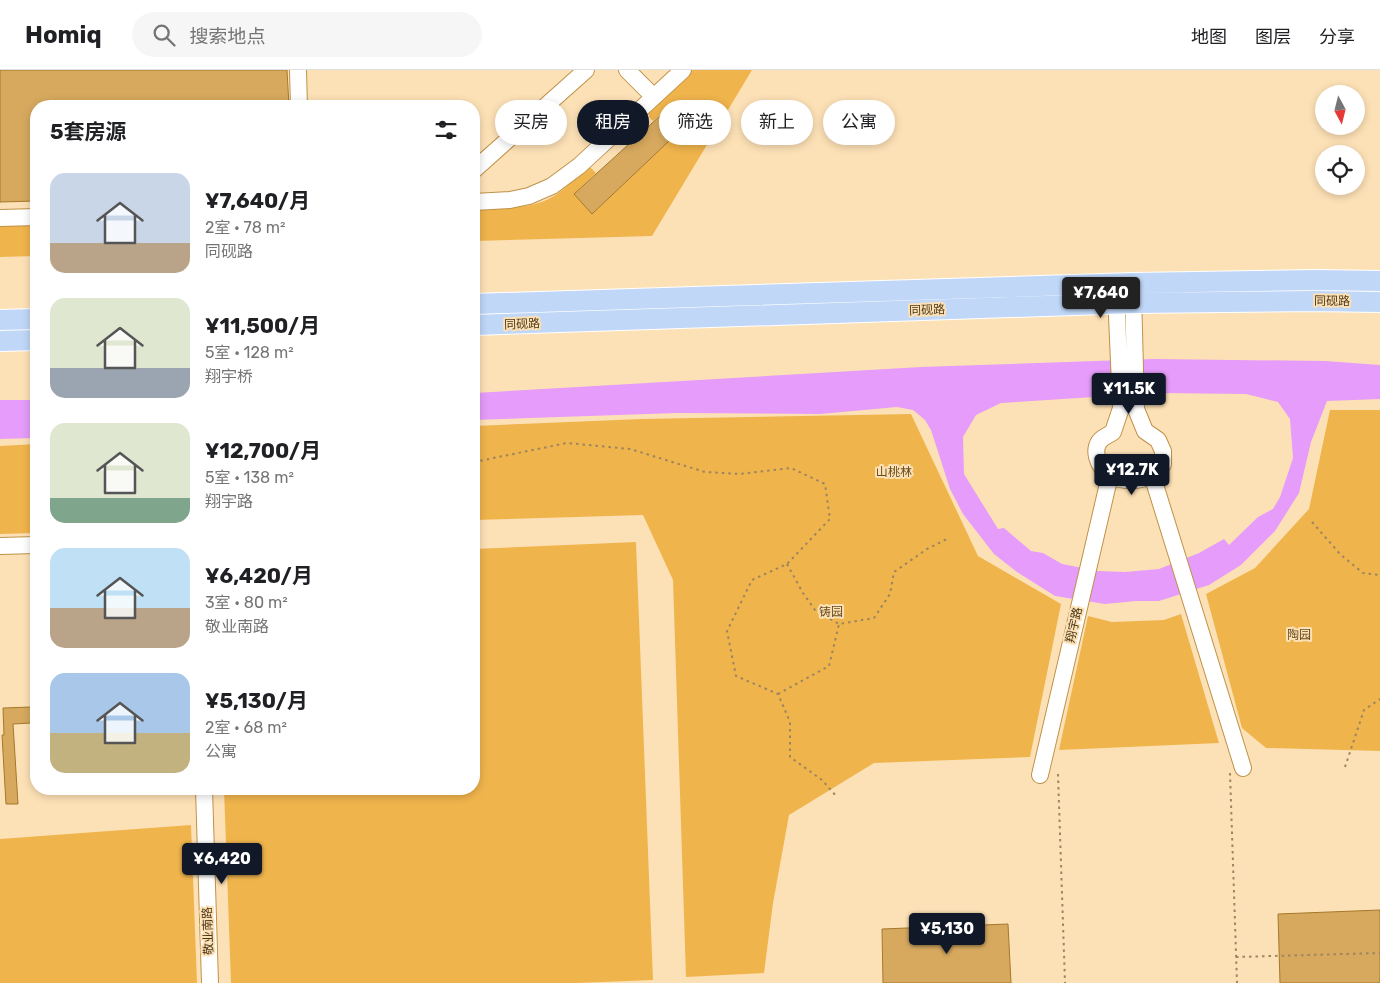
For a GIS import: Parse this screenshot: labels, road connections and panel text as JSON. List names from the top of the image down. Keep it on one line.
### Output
{"streets":{"main road":["同砚路"],"street":["翔宇路","敬业南路"]},"parks":["山桃林","铸园","陶园"],"north":"bottom","page":{"header":"Homiq","search":"搜索地点","nav":["地图","图层","分享"],"chip":["买房","租房","筛选","新上","公寓"],"heading":"5套房源","list":[{"name":"¥7,640/月","note":"2室 · 78 m² · 同砚路"},{"name":"¥11,500/月","note":"5室 · 128 m² · 翔宇桥"},{"name":"¥12,700/月","note":"5室 · 138 m² · 翔宇路"},{"name":"¥6,420/月","note":"3室 · 80 m² · 敬业南路"},{"name":"¥5,130/月","note":"2室 · 68 m² · 公寓"}],"price":["¥7,640","¥11.5K","¥12.7K","¥6,420","¥5,130"]}}
